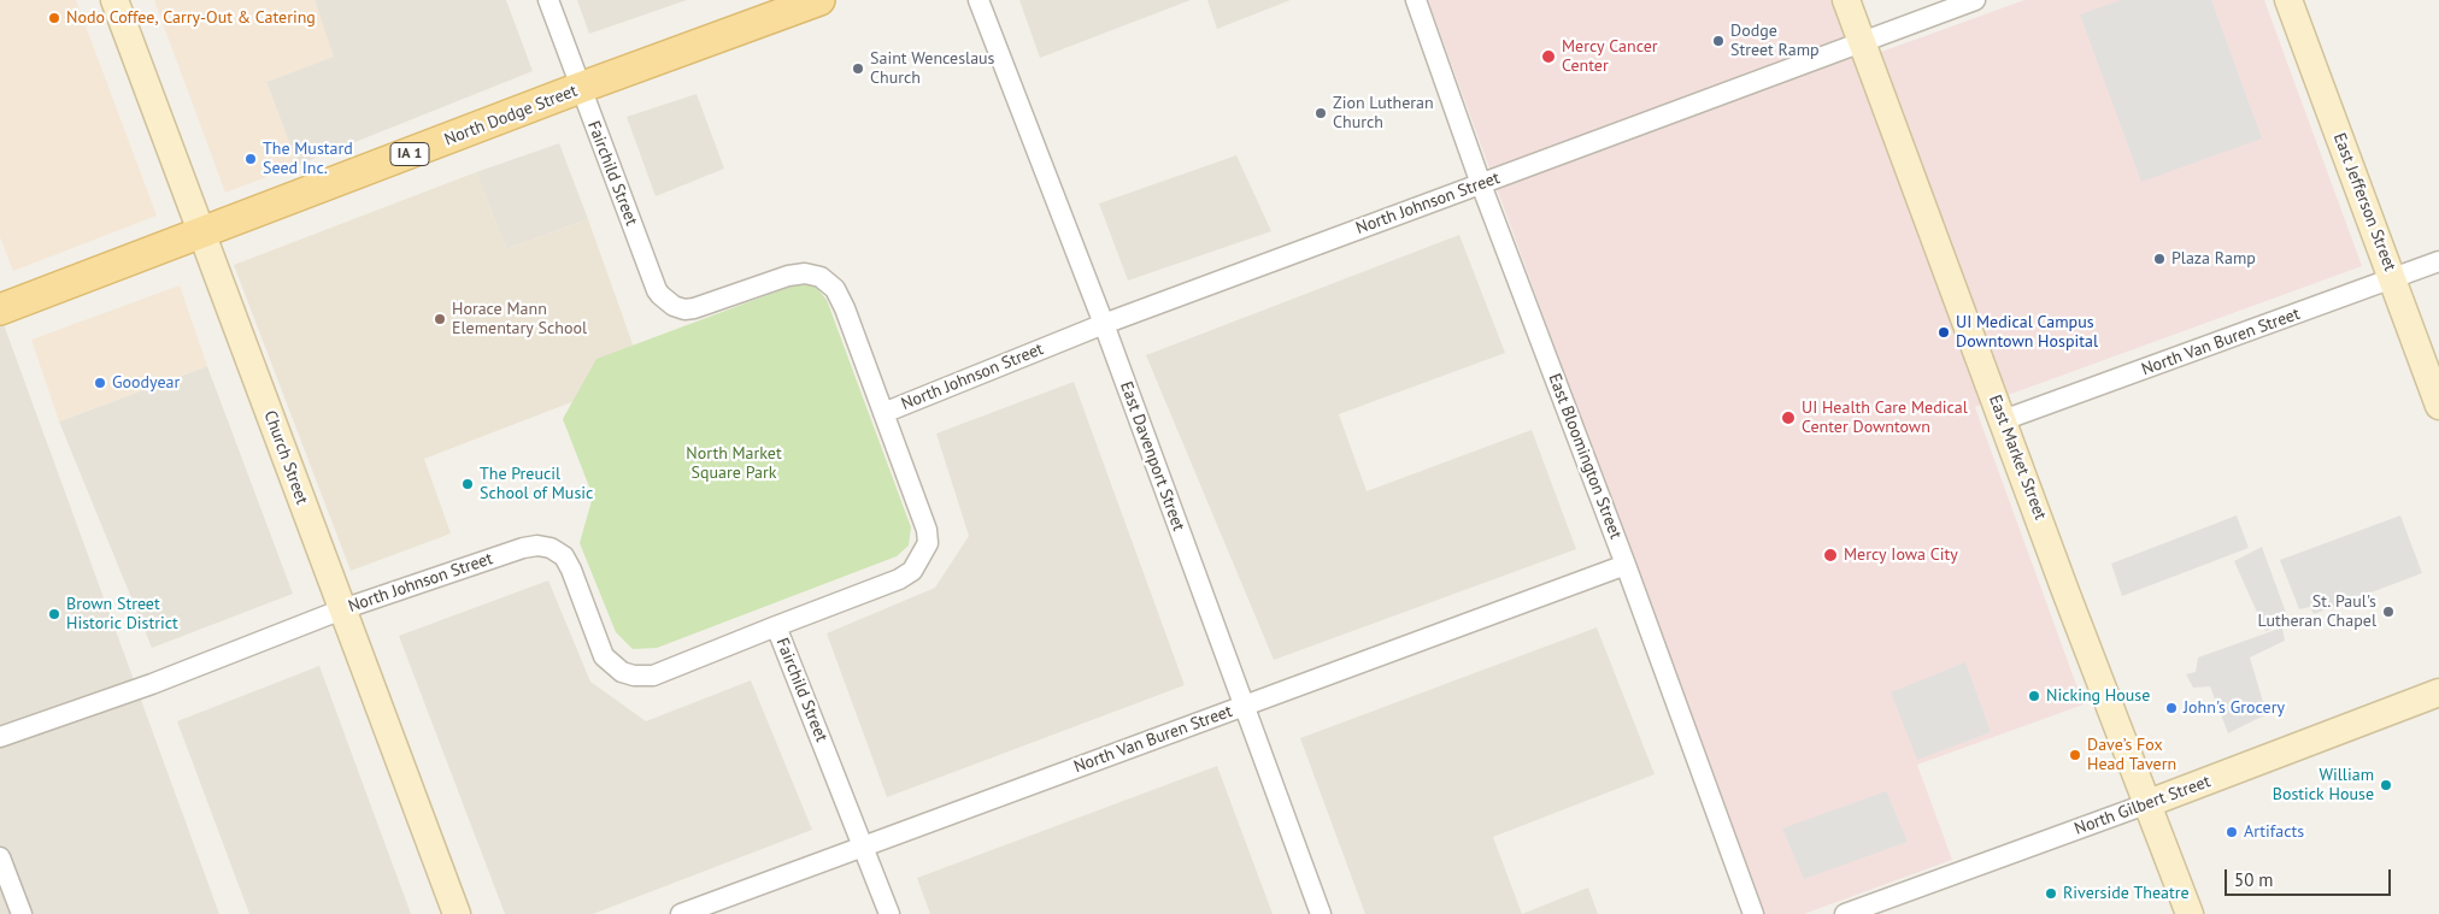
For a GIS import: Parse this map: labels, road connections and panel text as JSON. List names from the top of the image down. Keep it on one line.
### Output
{"streets":{"main road":["North Dodge Street","IA 1","East Jefferson Street","Church Street","East Market Street","North Gilbert Street"],"street":["Fairchild Street","North Johnson Street","North Van Buren Street","East Davenport Street","East Bloomington Street"]},"crossings":[["North Dodge Street","Fairchild Street"],["North Dodge Street","Church Street"],["Fairchild Street","North Johnson Street"],["Fairchild Street","North Van Buren Street"],["East Jefferson Street","North Van Buren Street"],["North Johnson Street","East Davenport Street"],["North Johnson Street","East Bloomington Street"],["North Johnson Street","Church Street"],["North Johnson Street","East Market Street"],["North Van Buren Street","East Davenport Street"],["North Van Buren Street","East Bloomington Street"],["North Van Buren Street","East Market Street"],["East Market Street","North Gilbert Street"]],"parks":["North Market Square Park"],"places":["Nodo Coffee, Carry-Out & Catering","Dodge Street Ramp","Mercy Cancer Center","Saint Wenceslaus Church","Zion Lutheran Church","The Mustard Seed Inc.","Plaza Ramp","Horace Mann Elementary School","UI Medical Campus Downtown Hospital","Goodyear","UI Health Care Medical Center Downtown","The Preucil School of Music","Mercy Iowa City","St. Paul's Lutheran Chapel","Brown Street Historic District","Nicking House","John's Grocery","Dave’s Fox Head Tavern","William Bostick House","Artifacts","Riverside Theatre"],"scale_bar":"50 m"}
